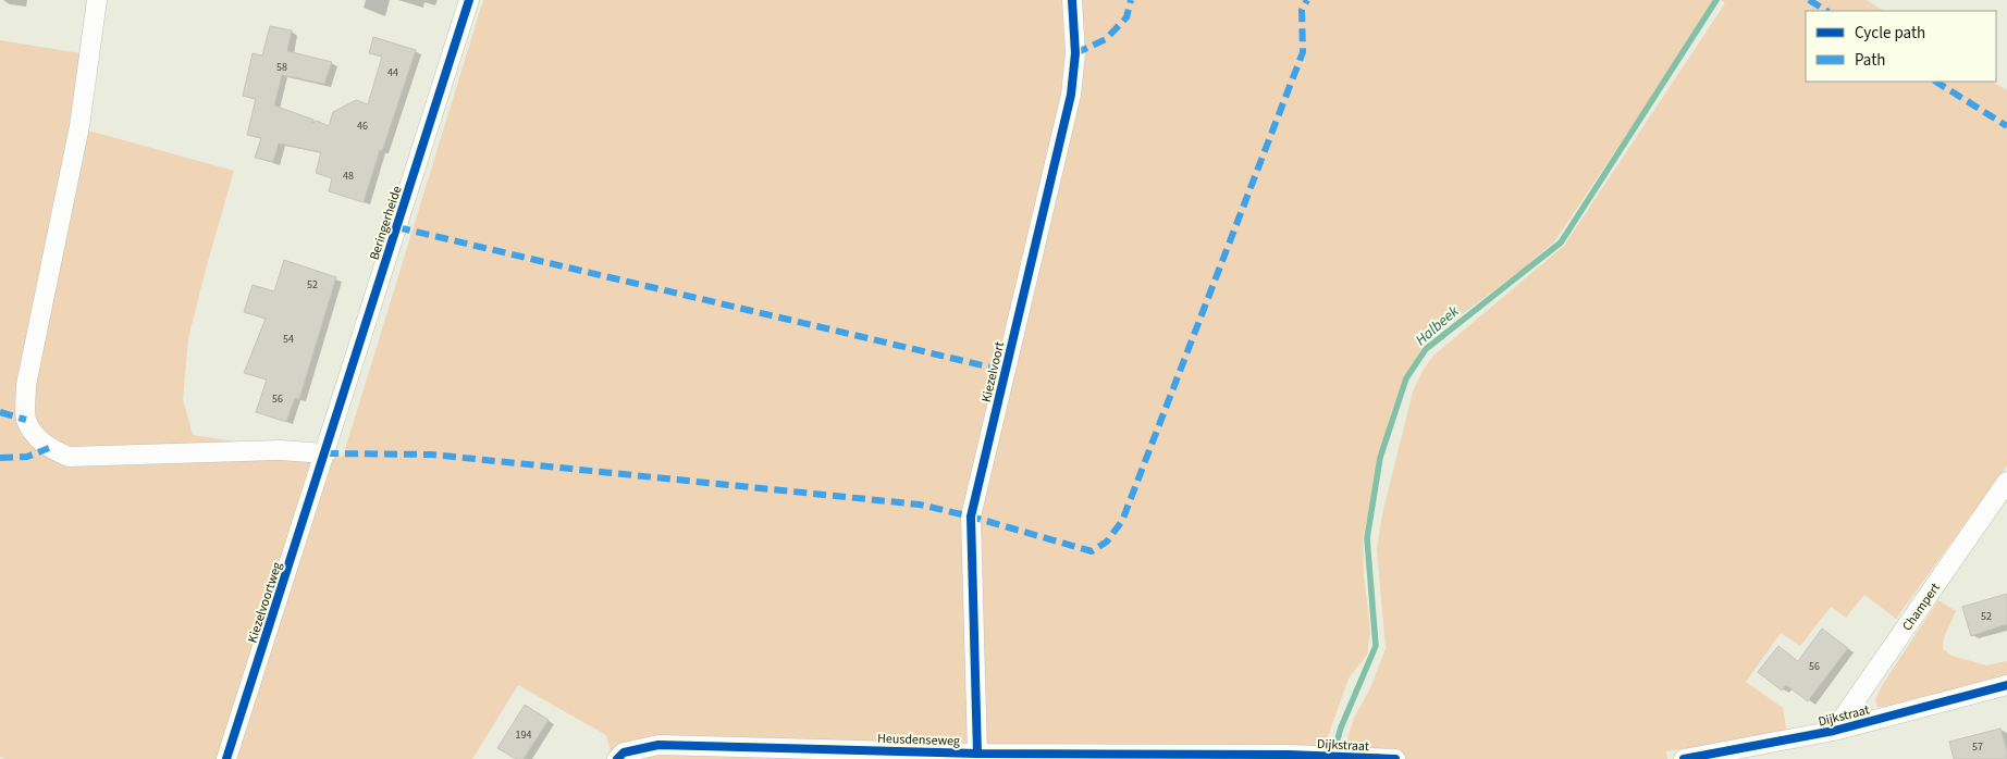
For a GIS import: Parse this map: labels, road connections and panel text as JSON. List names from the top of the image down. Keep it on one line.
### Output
{"streets":{"street":["Beringerheide","Kiezelvoort","Kiezelvoortweg","Champert","Dijkstraat","Heusdenseweg"]},"crossings":[["Beringerheide","Kiezelvoortweg"],["Kiezelvoort","Heusdenseweg"],["Champert","Dijkstraat"],["Dijkstraat","Heusdenseweg"]],"water":["Halbeek"],"house_numbers":["58","44","46","48","52","54","56","52","56","194","57"],"legend":["Cycle path","Path"]}
